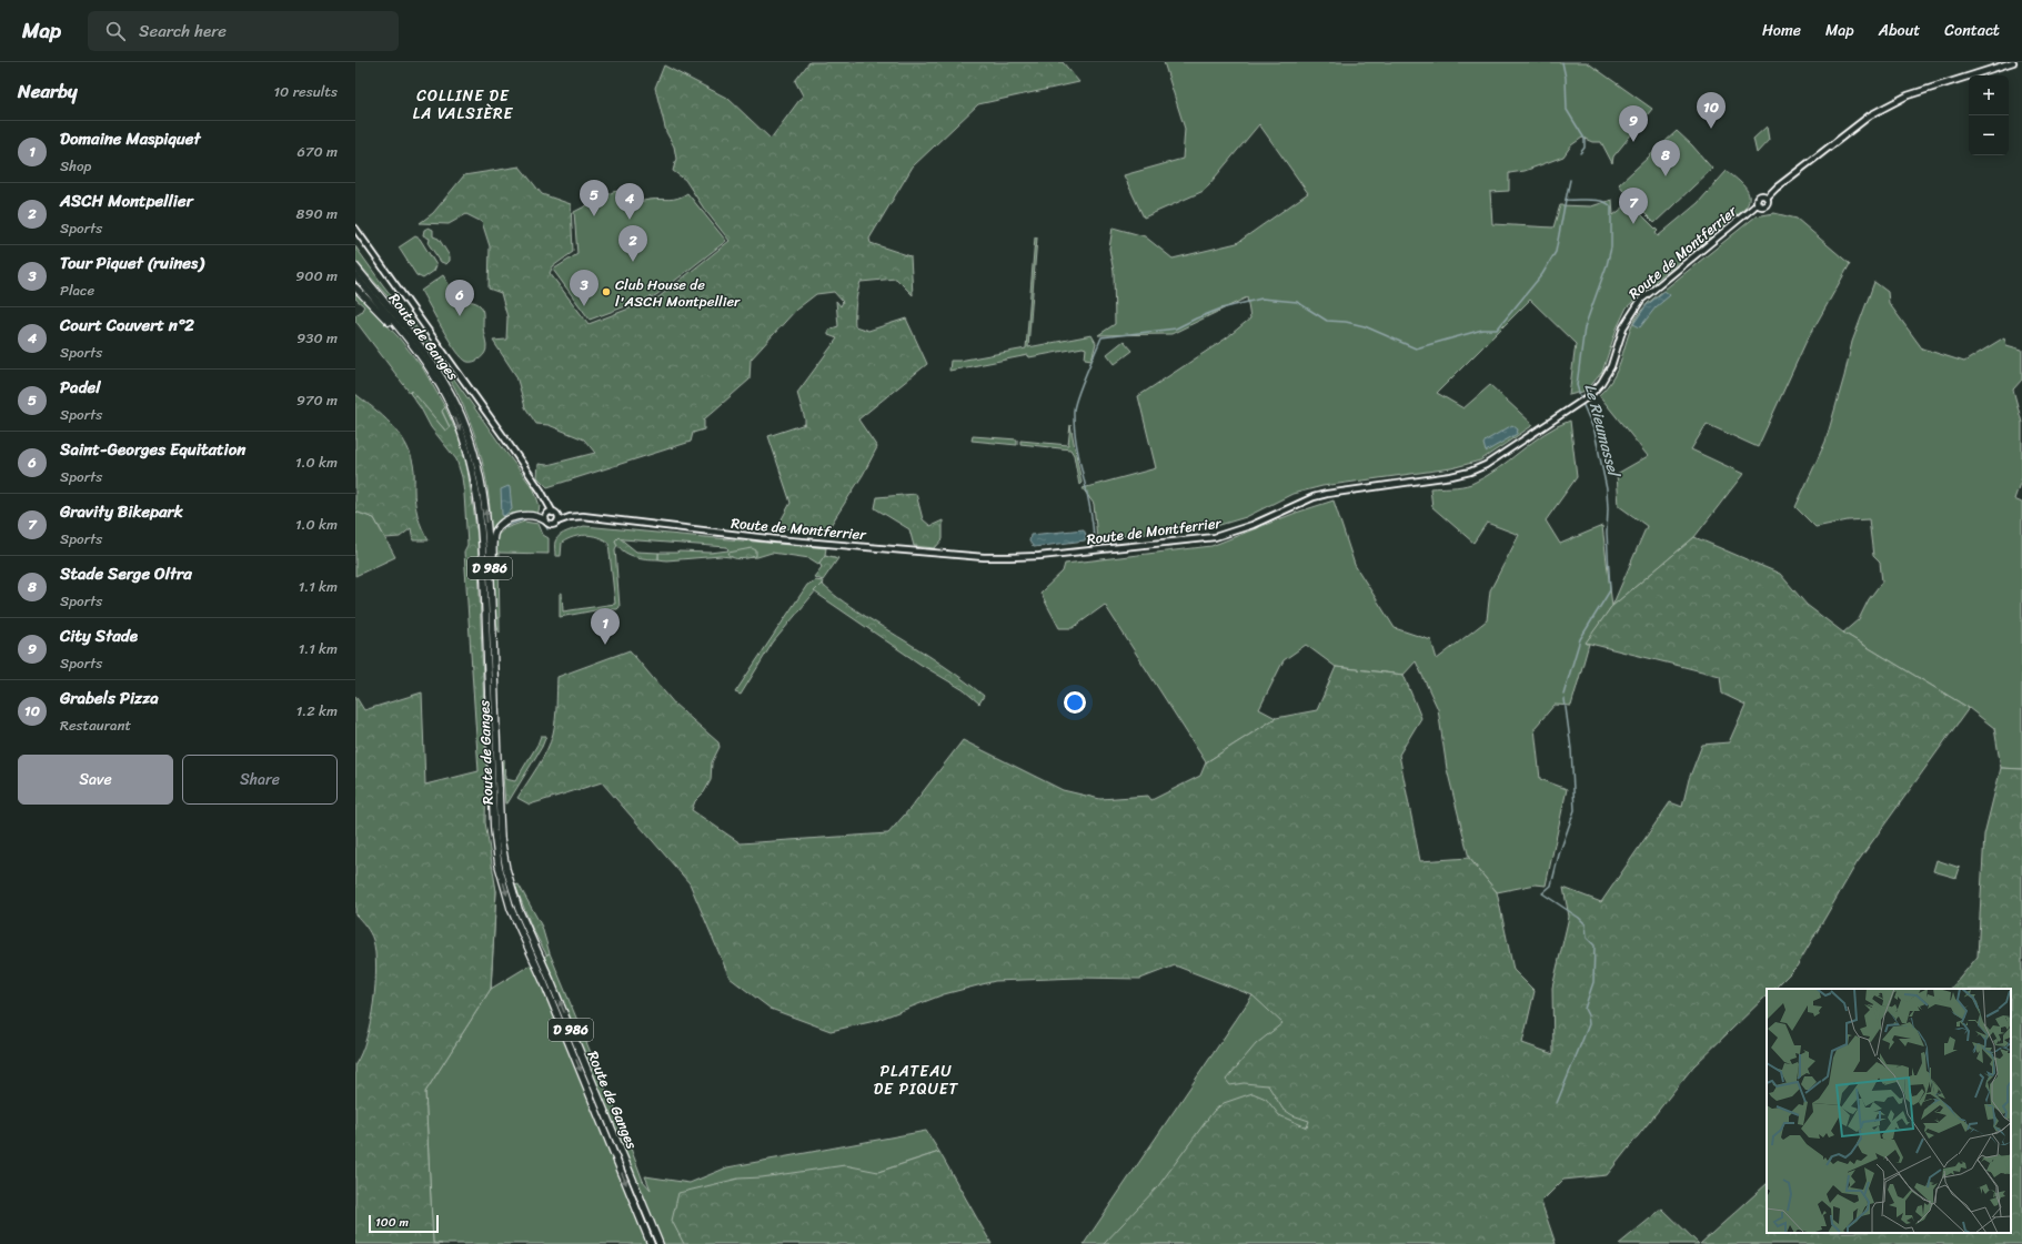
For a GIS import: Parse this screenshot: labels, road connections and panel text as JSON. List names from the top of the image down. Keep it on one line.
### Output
{"streets":{"main road":["Route de Ganges","D 986"],"street":["Route de Montferrier"]},"crossings":[["Route de Ganges","D 986"]],"districts":["COLLINE DE LA VALSIÈRE","PLATEAU DE PIQUET"],"water":["Le Rieumassel"],"places":["Club House de l'ASCH Montpellier"],"scale_bar":"100 m","page":{"header":"Map","search":"Search here","nav":["Home","Map","About","Contact"],"heading":["Nearby","10 results"],"map_buttons":["+","−"],"pins":["10","9","8","5","4","7","2","3","6","1"],"list":[{"mark":"1","name":"Domaine Maspiquet","note":"Shop","value":"670 m"},{"mark":"2","name":"ASCH Montpellier","note":"Sports","value":"890 m"},{"mark":"3","name":"Tour Piquet (ruines)","note":"Place","value":"900 m"},{"mark":"4","name":"Court Couvert n°2","note":"Sports","value":"930 m"},{"mark":"5","name":"Padel","note":"Sports","value":"970 m"},{"mark":"6","name":"Saint-Georges Equitation","note":"Sports","value":"1.0 km"},{"mark":"7","name":"Gravity Bikepark","note":"Sports","value":"1.0 km"},{"mark":"8","name":"Stade Serge Oltra","note":"Sports","value":"1.1 km"},{"mark":"9","name":"City Stade","note":"Sports","value":"1.1 km"},{"mark":"10","name":"Grabels Pizza","note":"Restaurant","value":"1.2 km"}],"buttons":["Save","Share"],"scale":"100 m"}}
